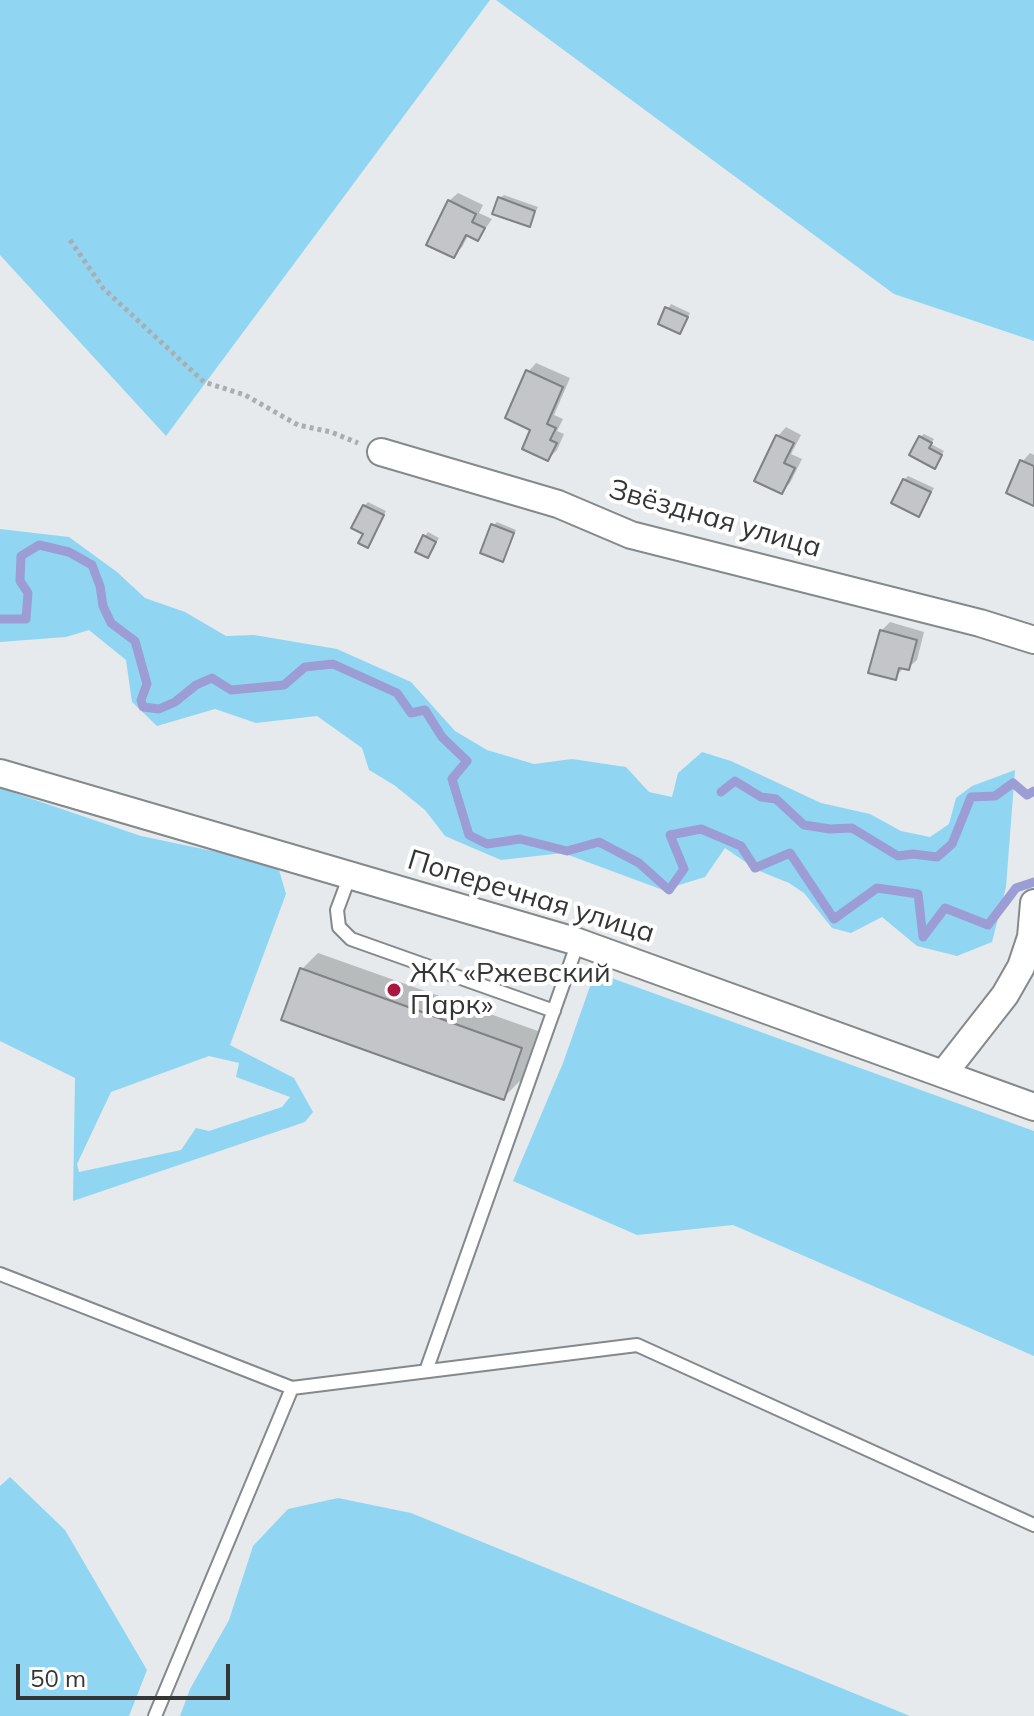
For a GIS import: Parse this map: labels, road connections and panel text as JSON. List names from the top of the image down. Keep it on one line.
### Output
{"streets":{"street":["Звёздная улица","Поперечная улица"]},"places":["ЖК «Ржевский Парк»"],"scale_bar":"50 m"}
